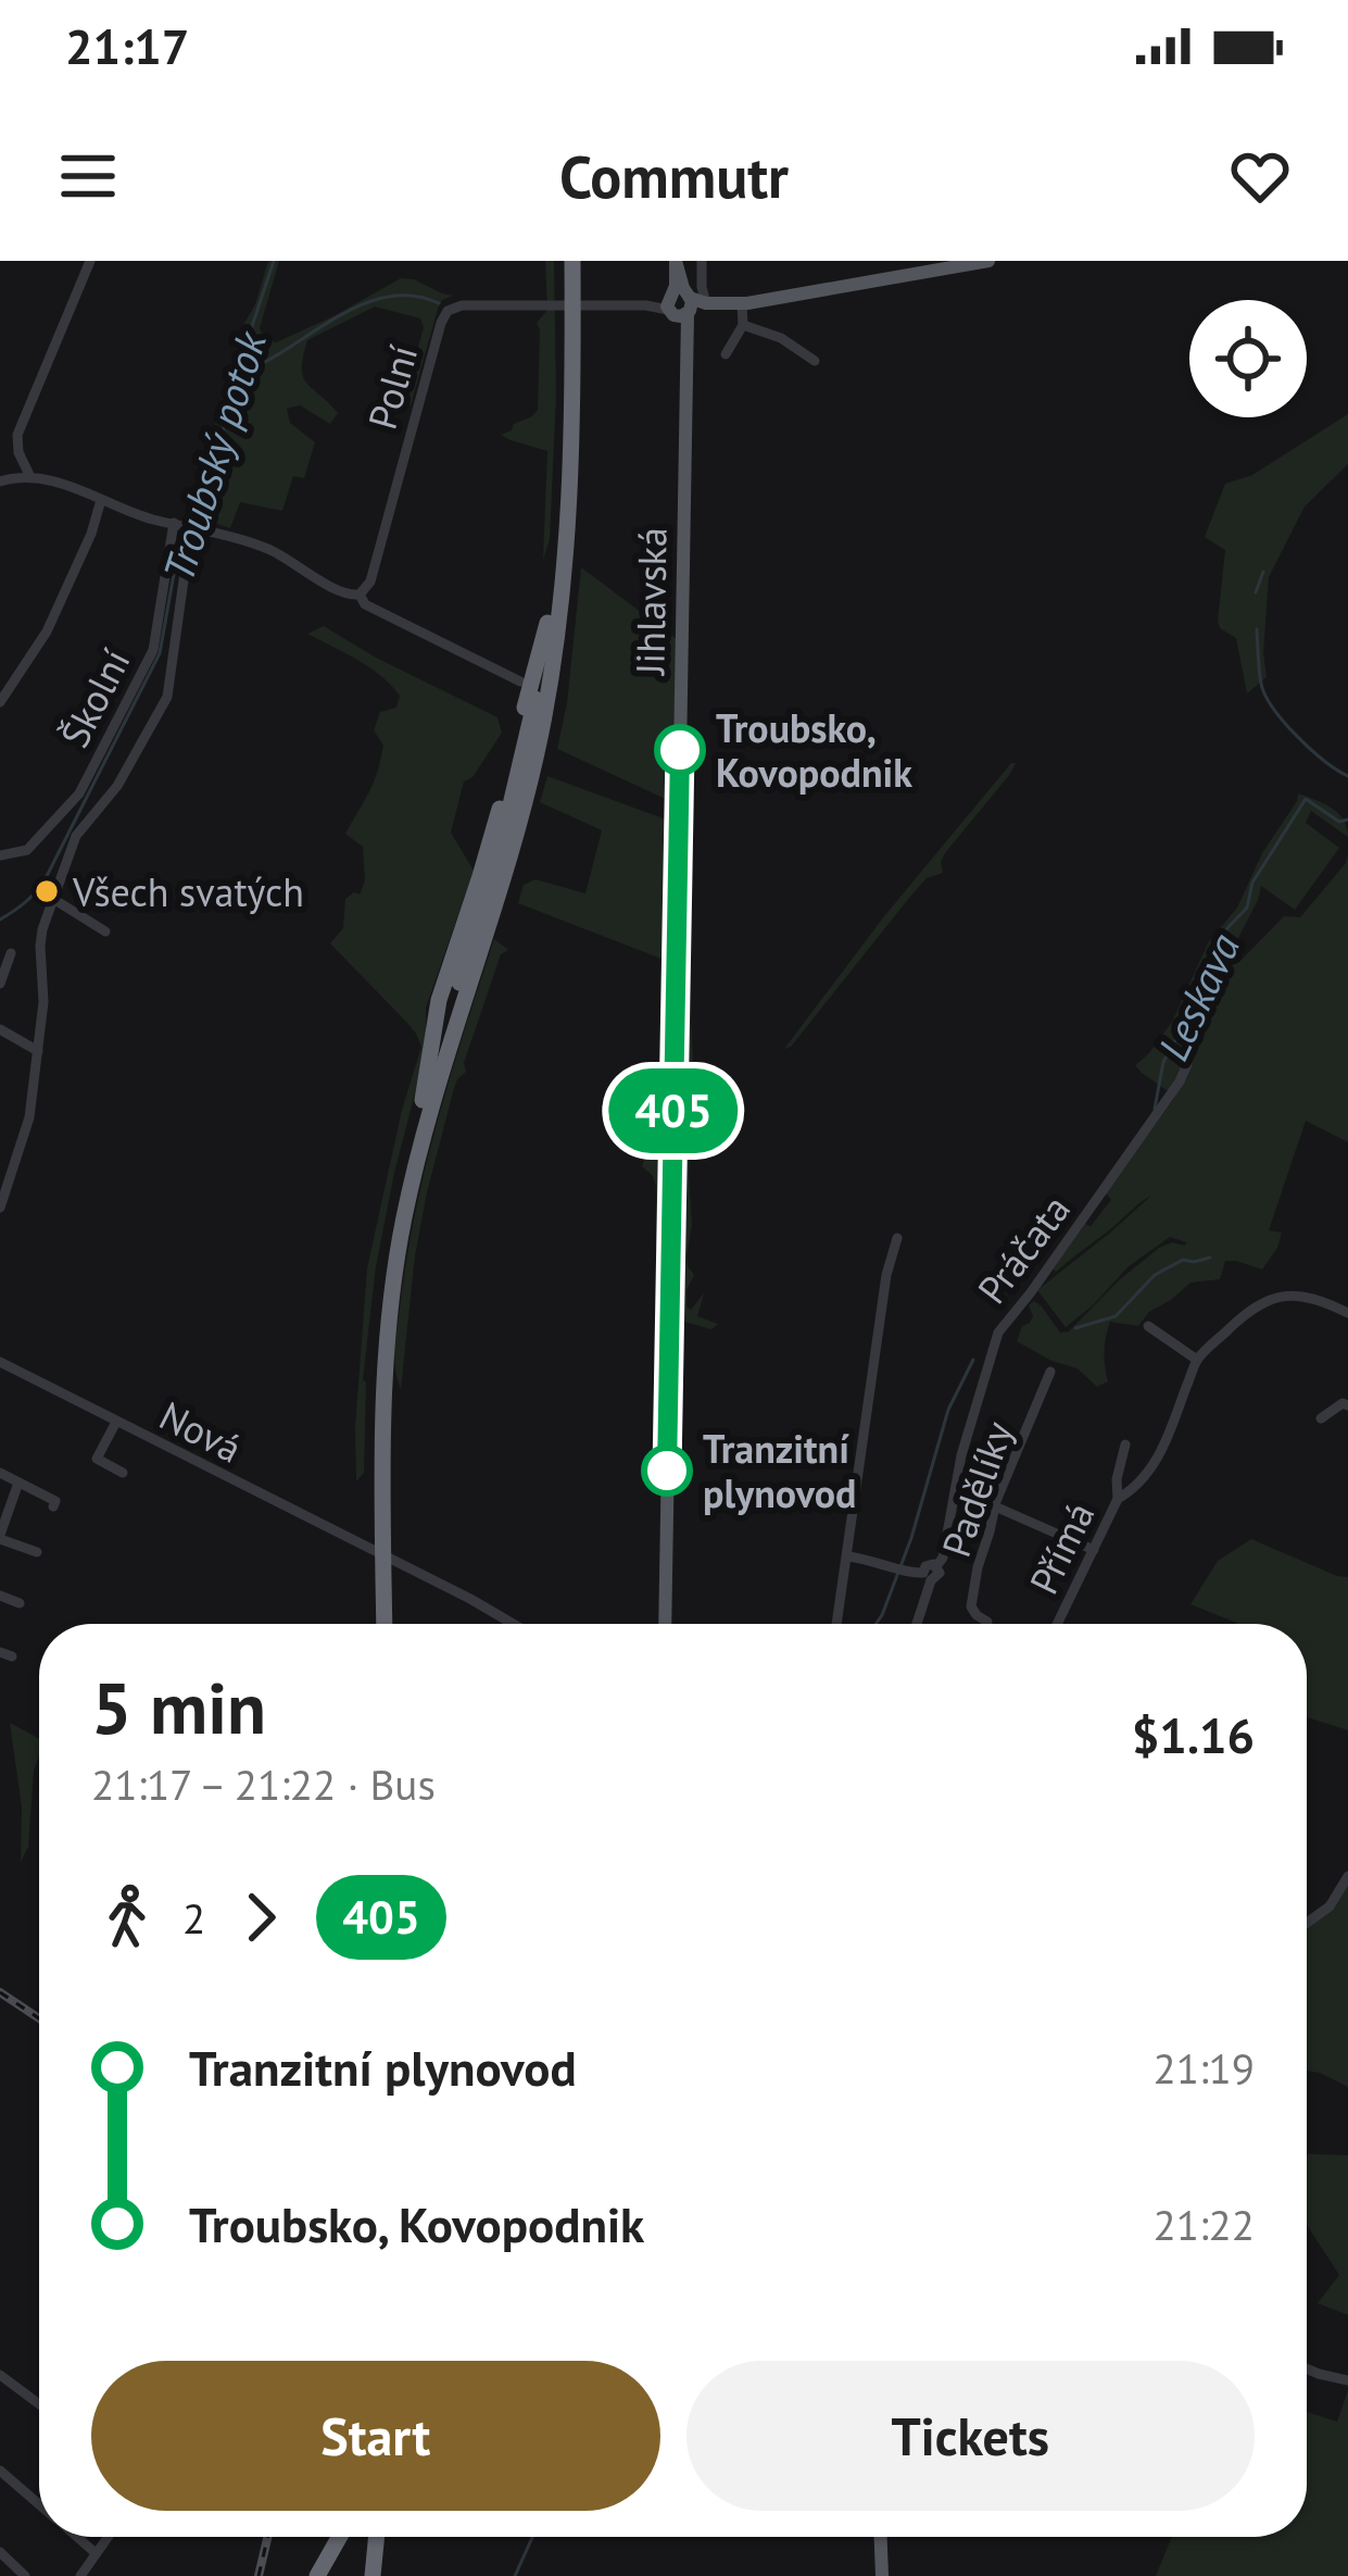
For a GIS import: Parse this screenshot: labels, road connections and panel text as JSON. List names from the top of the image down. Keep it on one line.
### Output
{"streets":{"main road":["Jihlavská"],"street":["Polní","Školní","Práčata","Nová","Padělíky","Přímá"]},"crossings":[["Polní","Jihlavská"]],"water":["Troubský potok","Leskava"],"places":["Troubsko, Kovopodnik","Všech svatých","Tranzitní plynovod"],"lines":["bus line 405"],"page":{"status":"21:17","header":"Commutr","on_map":"405","heading":["5 min","21:17 – 21:22 · Bus","$1.16"],"legs":["2","405"],"list":[{"name":"Tranzitní plynovod","value":"21:19"},{"name":"Troubsko, Kovopodnik","value":"21:22"}],"buttons":["Start","Tickets"]}}
